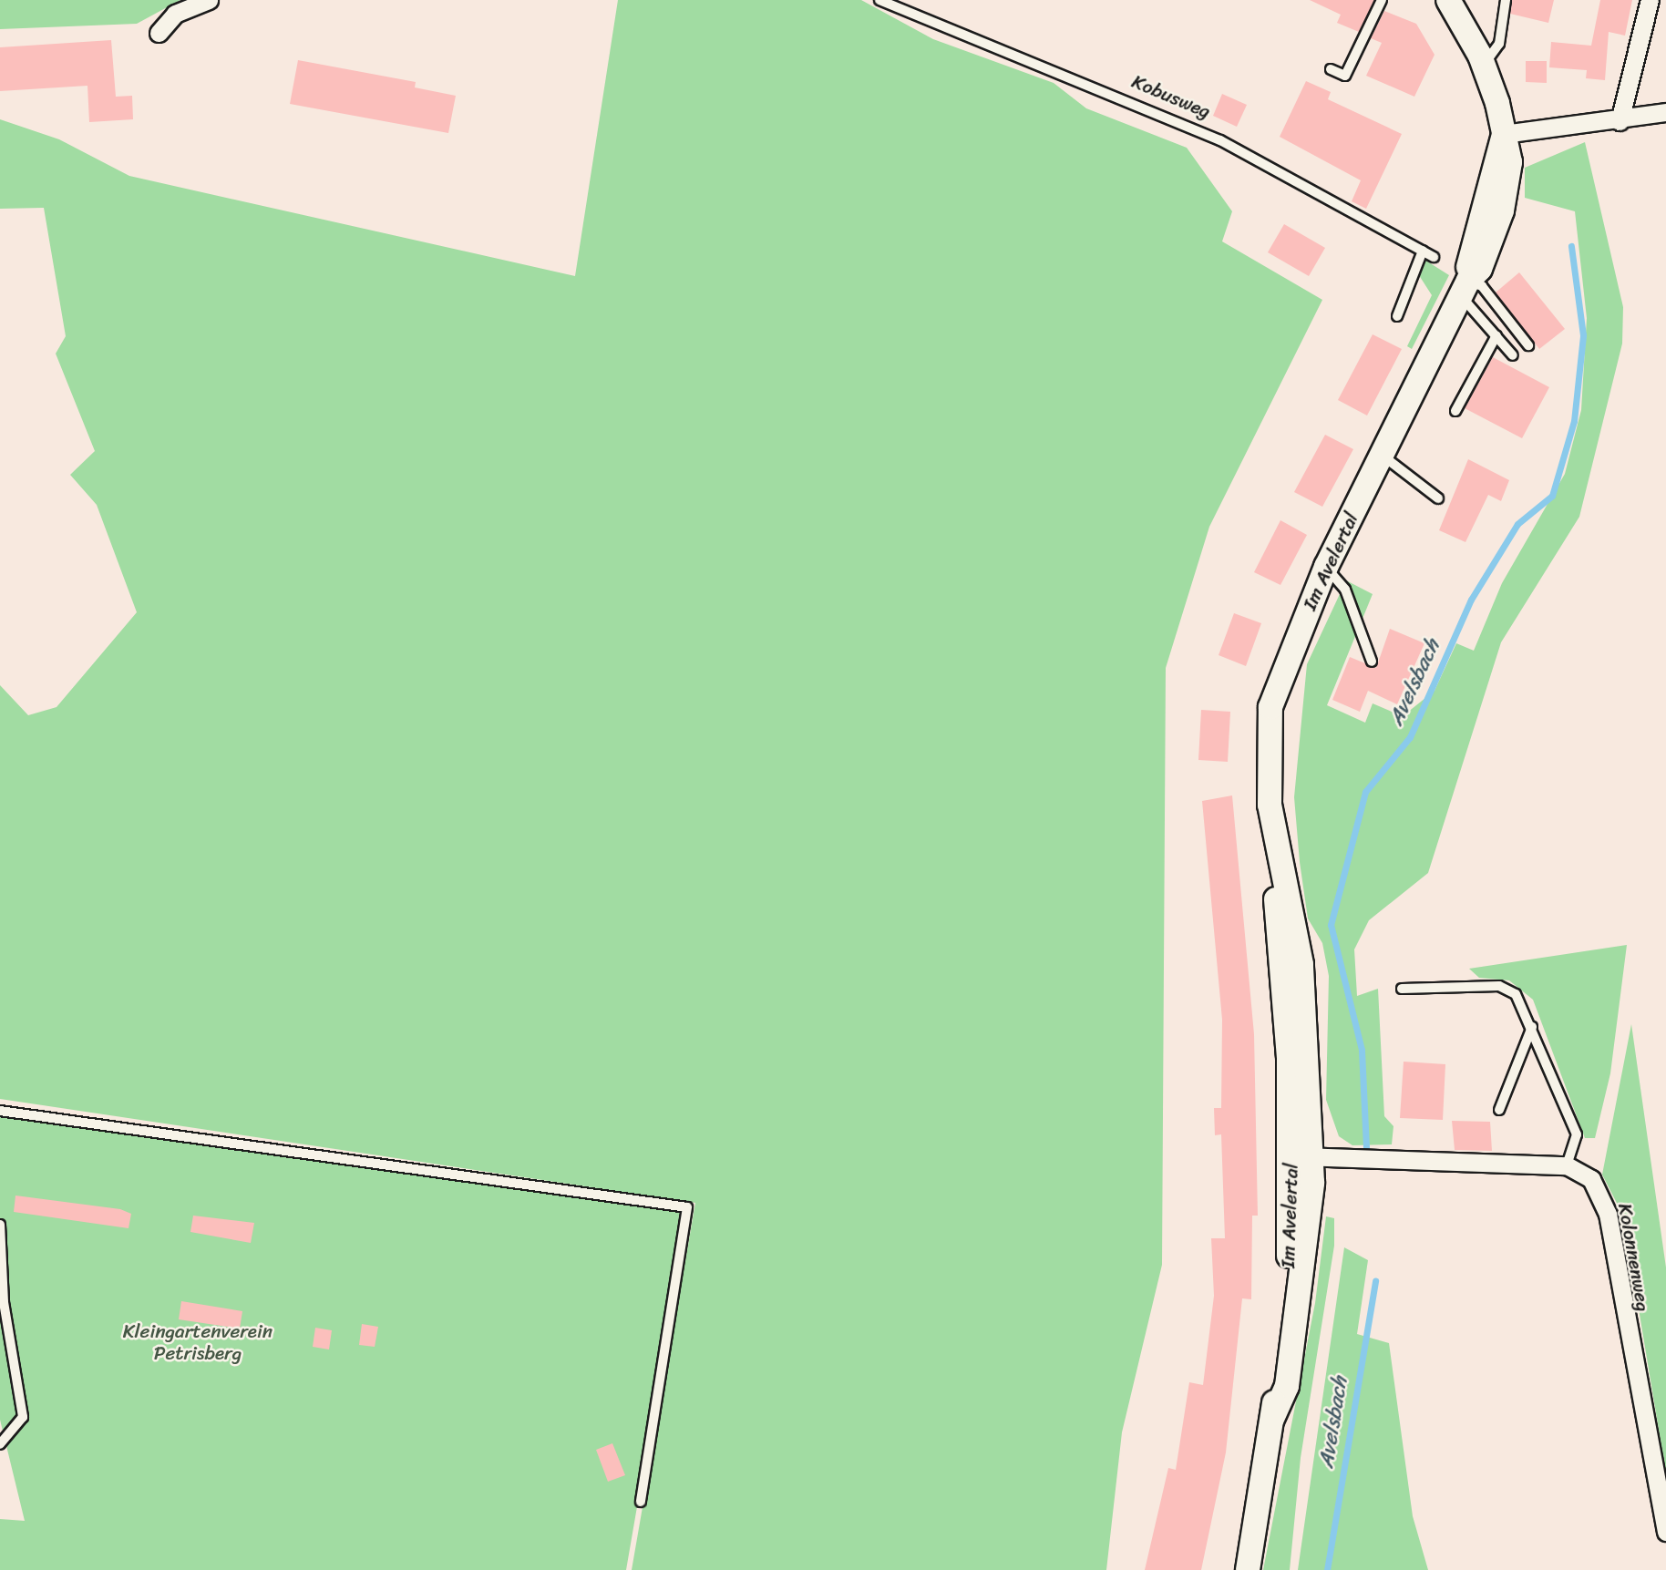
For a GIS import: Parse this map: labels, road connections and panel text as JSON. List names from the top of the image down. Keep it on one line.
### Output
{"streets":{"main road":["Im Avelertal"],"street":["Kolonnenweg"],"lane":["Kobusweg"]},"water":["Avelsbach"],"parks":["Kleingartenverein Petrisberg"]}
